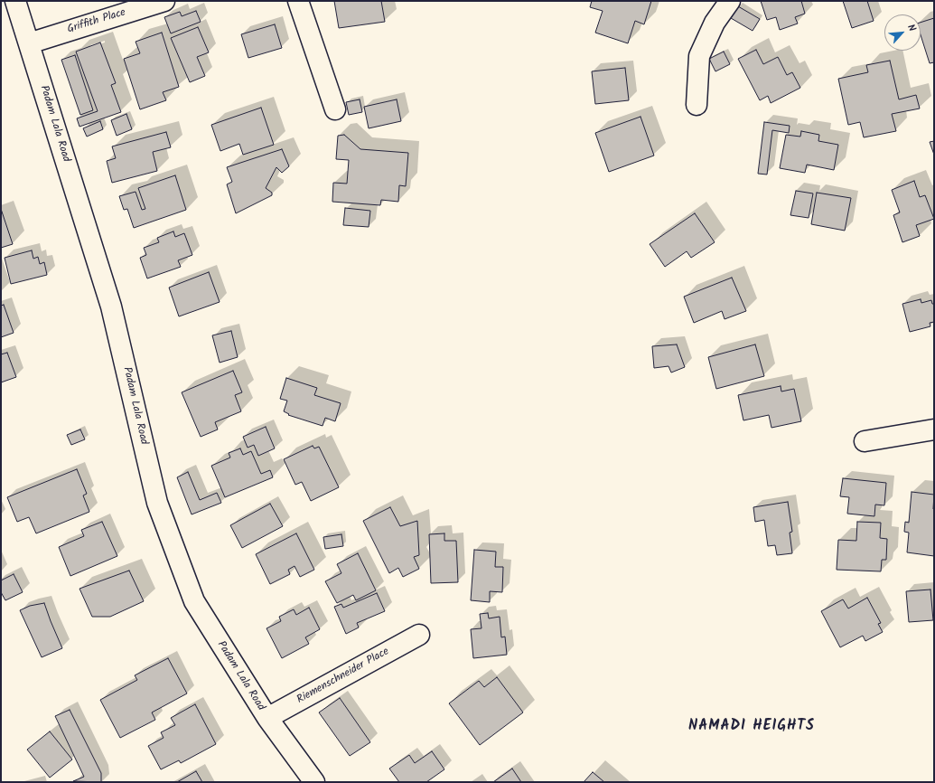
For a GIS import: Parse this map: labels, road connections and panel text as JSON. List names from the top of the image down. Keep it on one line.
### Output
{"streets":{"street":["Griffith Place","Padam Lala Road","Riemenschneider Place"]},"crossings":[["Griffith Place","Padam Lala Road"],["Padam Lala Road","Riemenschneider Place"]],"districts":["NAMADI HEIGHTS"],"north":"top right"}
